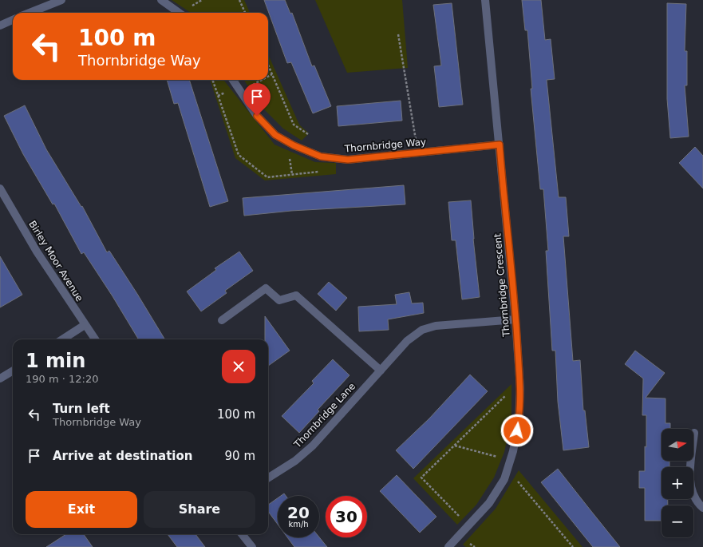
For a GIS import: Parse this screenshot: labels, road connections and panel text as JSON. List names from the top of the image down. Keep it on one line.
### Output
{"streets":{"street":["Thornbridge Way","Birley Moor Avenue","Thornbridge Crescent","Thornbridge Lane"]},"crossings":[["Thornbridge Way","Thornbridge Crescent"],["Thornbridge Crescent","Thornbridge Lane"]],"north":"right","page":{"turn":["100 m","Thornbridge Way"],"heading":["1 min","190 m · 12:20"],"list":[{"name":"Turn left","note":"Thornbridge Way","value":"100 m"},{"name":"Arrive at destination","value":"90 m"}],"map_buttons":["+","−"],"buttons":["Exit","Share"],"speed":"20 km/h","limit":"30"}}
